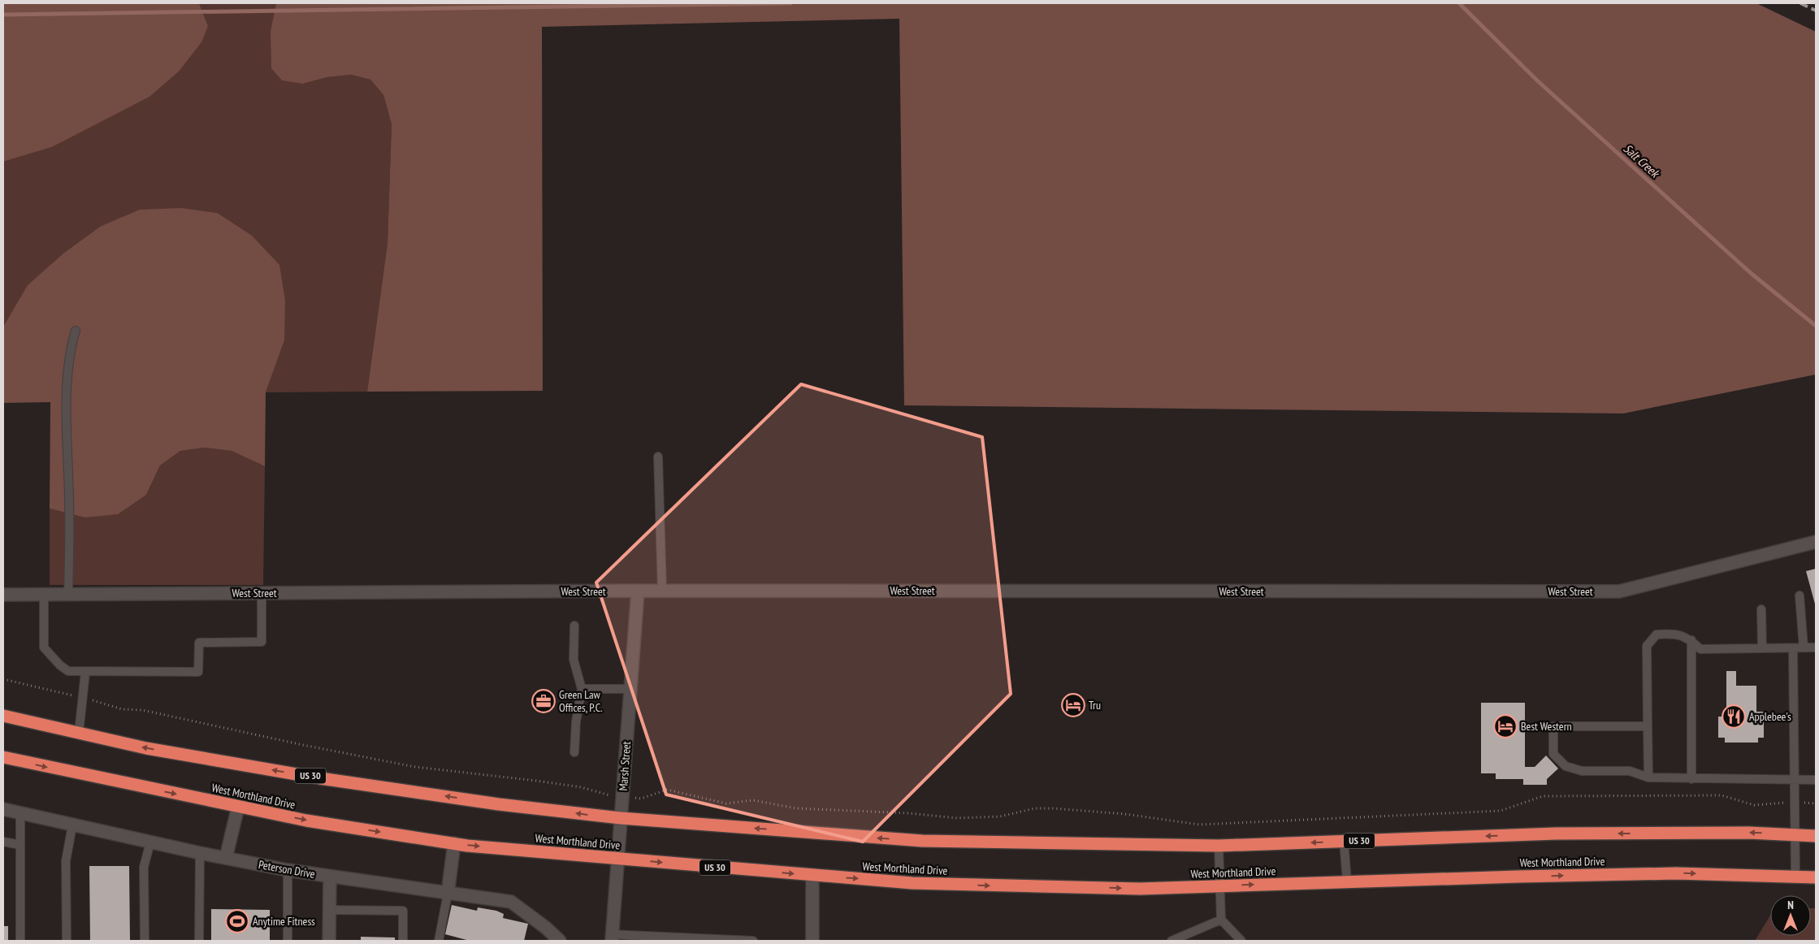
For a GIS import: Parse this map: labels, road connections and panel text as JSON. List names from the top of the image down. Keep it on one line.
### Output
{"streets":{"highway":["US 30","West Morthland Drive"],"street":["West Street","Marsh Street","Peterson Drive"]},"crossings":[["West Street","Marsh Street"],["Marsh Street","US 30"],["Marsh Street","West Morthland Drive"]],"water":["Salt Creek"],"places":{"office":["Green Law Offices, P.C."],"hotel":["Tru","Best Western"],"restaurant":["Applebee's"],"sports":["Anytime Fitness"]},"north":"top"}
